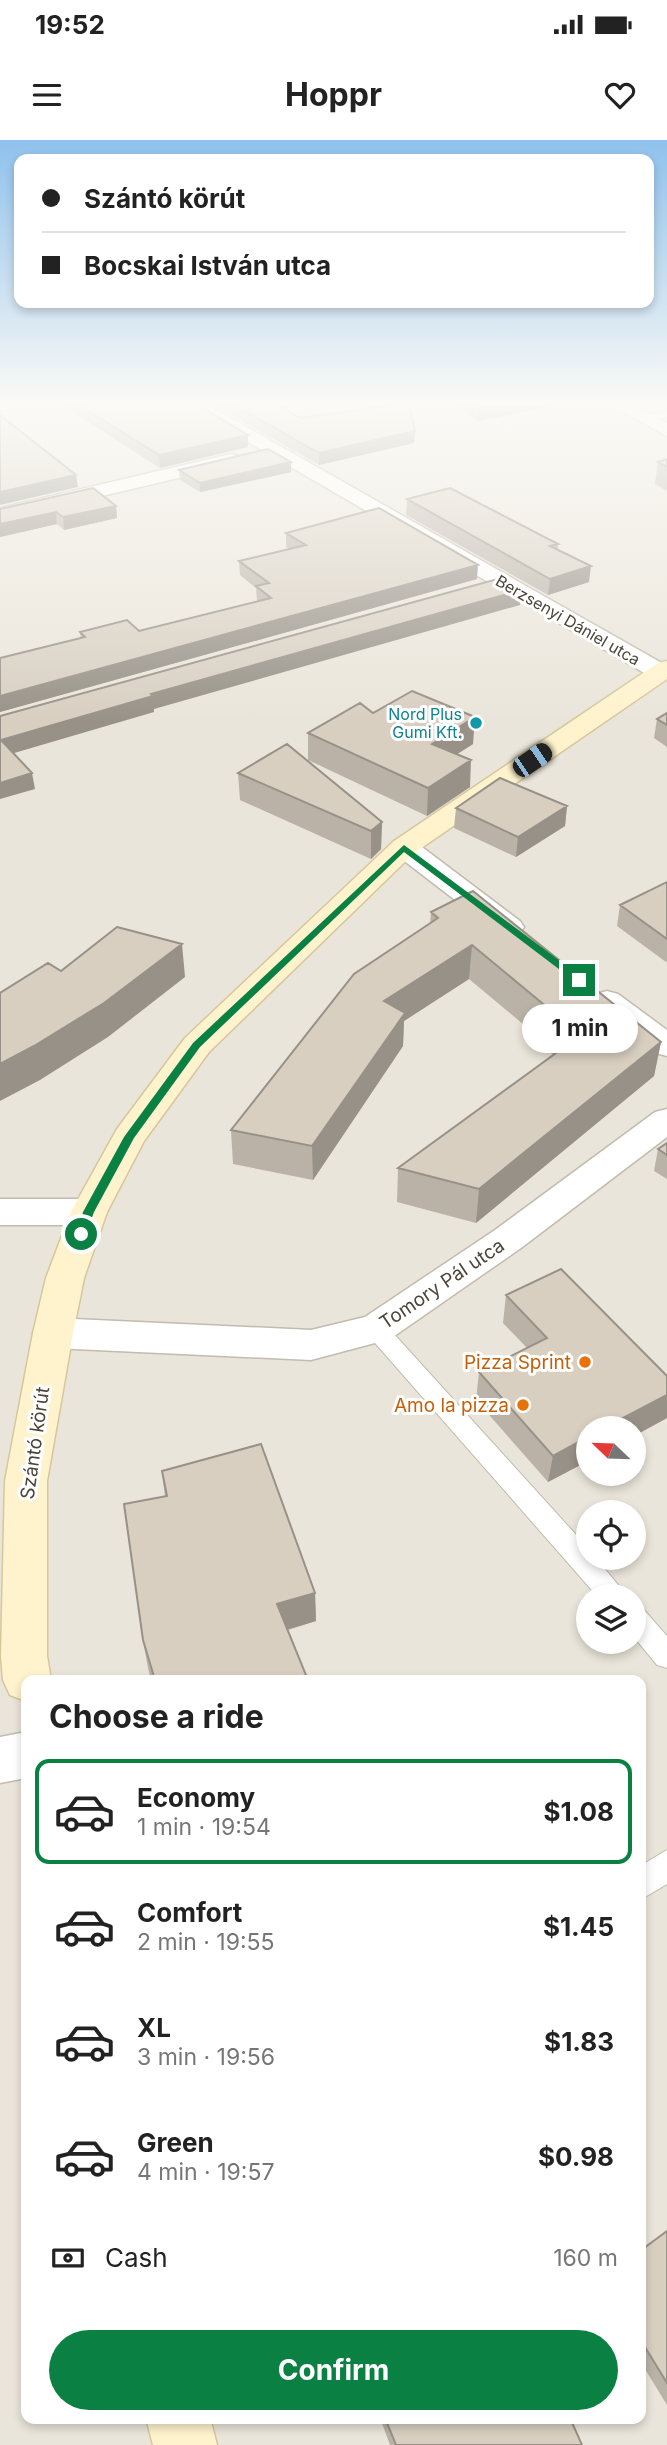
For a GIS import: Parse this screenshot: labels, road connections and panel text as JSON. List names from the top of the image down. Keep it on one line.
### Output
{"streets":{"street":["Berzsenyi Dániel utca","Tomory Pál utca","Szántó körút"]},"crossings":[["Berzsenyi Dániel utca","Szántó körút"],["Tomory Pál utca","Szántó körút"]],"places":["Nord Plus Gumi Kft.","Pizza Sprint","Amo la pizza"],"north":"top left","page":{"status":"19:52","header":"Hoppr","banner":["Szántó körút","Bocskai István utca"],"bubble":"1 min","heading":"Choose a ride","list":[{"name":"Economy","note":"1 min · 19:54","value":"$1.08"},{"name":"Comfort","note":"2 min · 19:55","value":"$1.45"},{"name":"XL","note":"3 min · 19:56","value":"$1.83"},{"name":"Green","note":"4 min · 19:57","value":"$0.98"}],"pay":["Cash","160 m"],"buttons":"Confirm"}}
